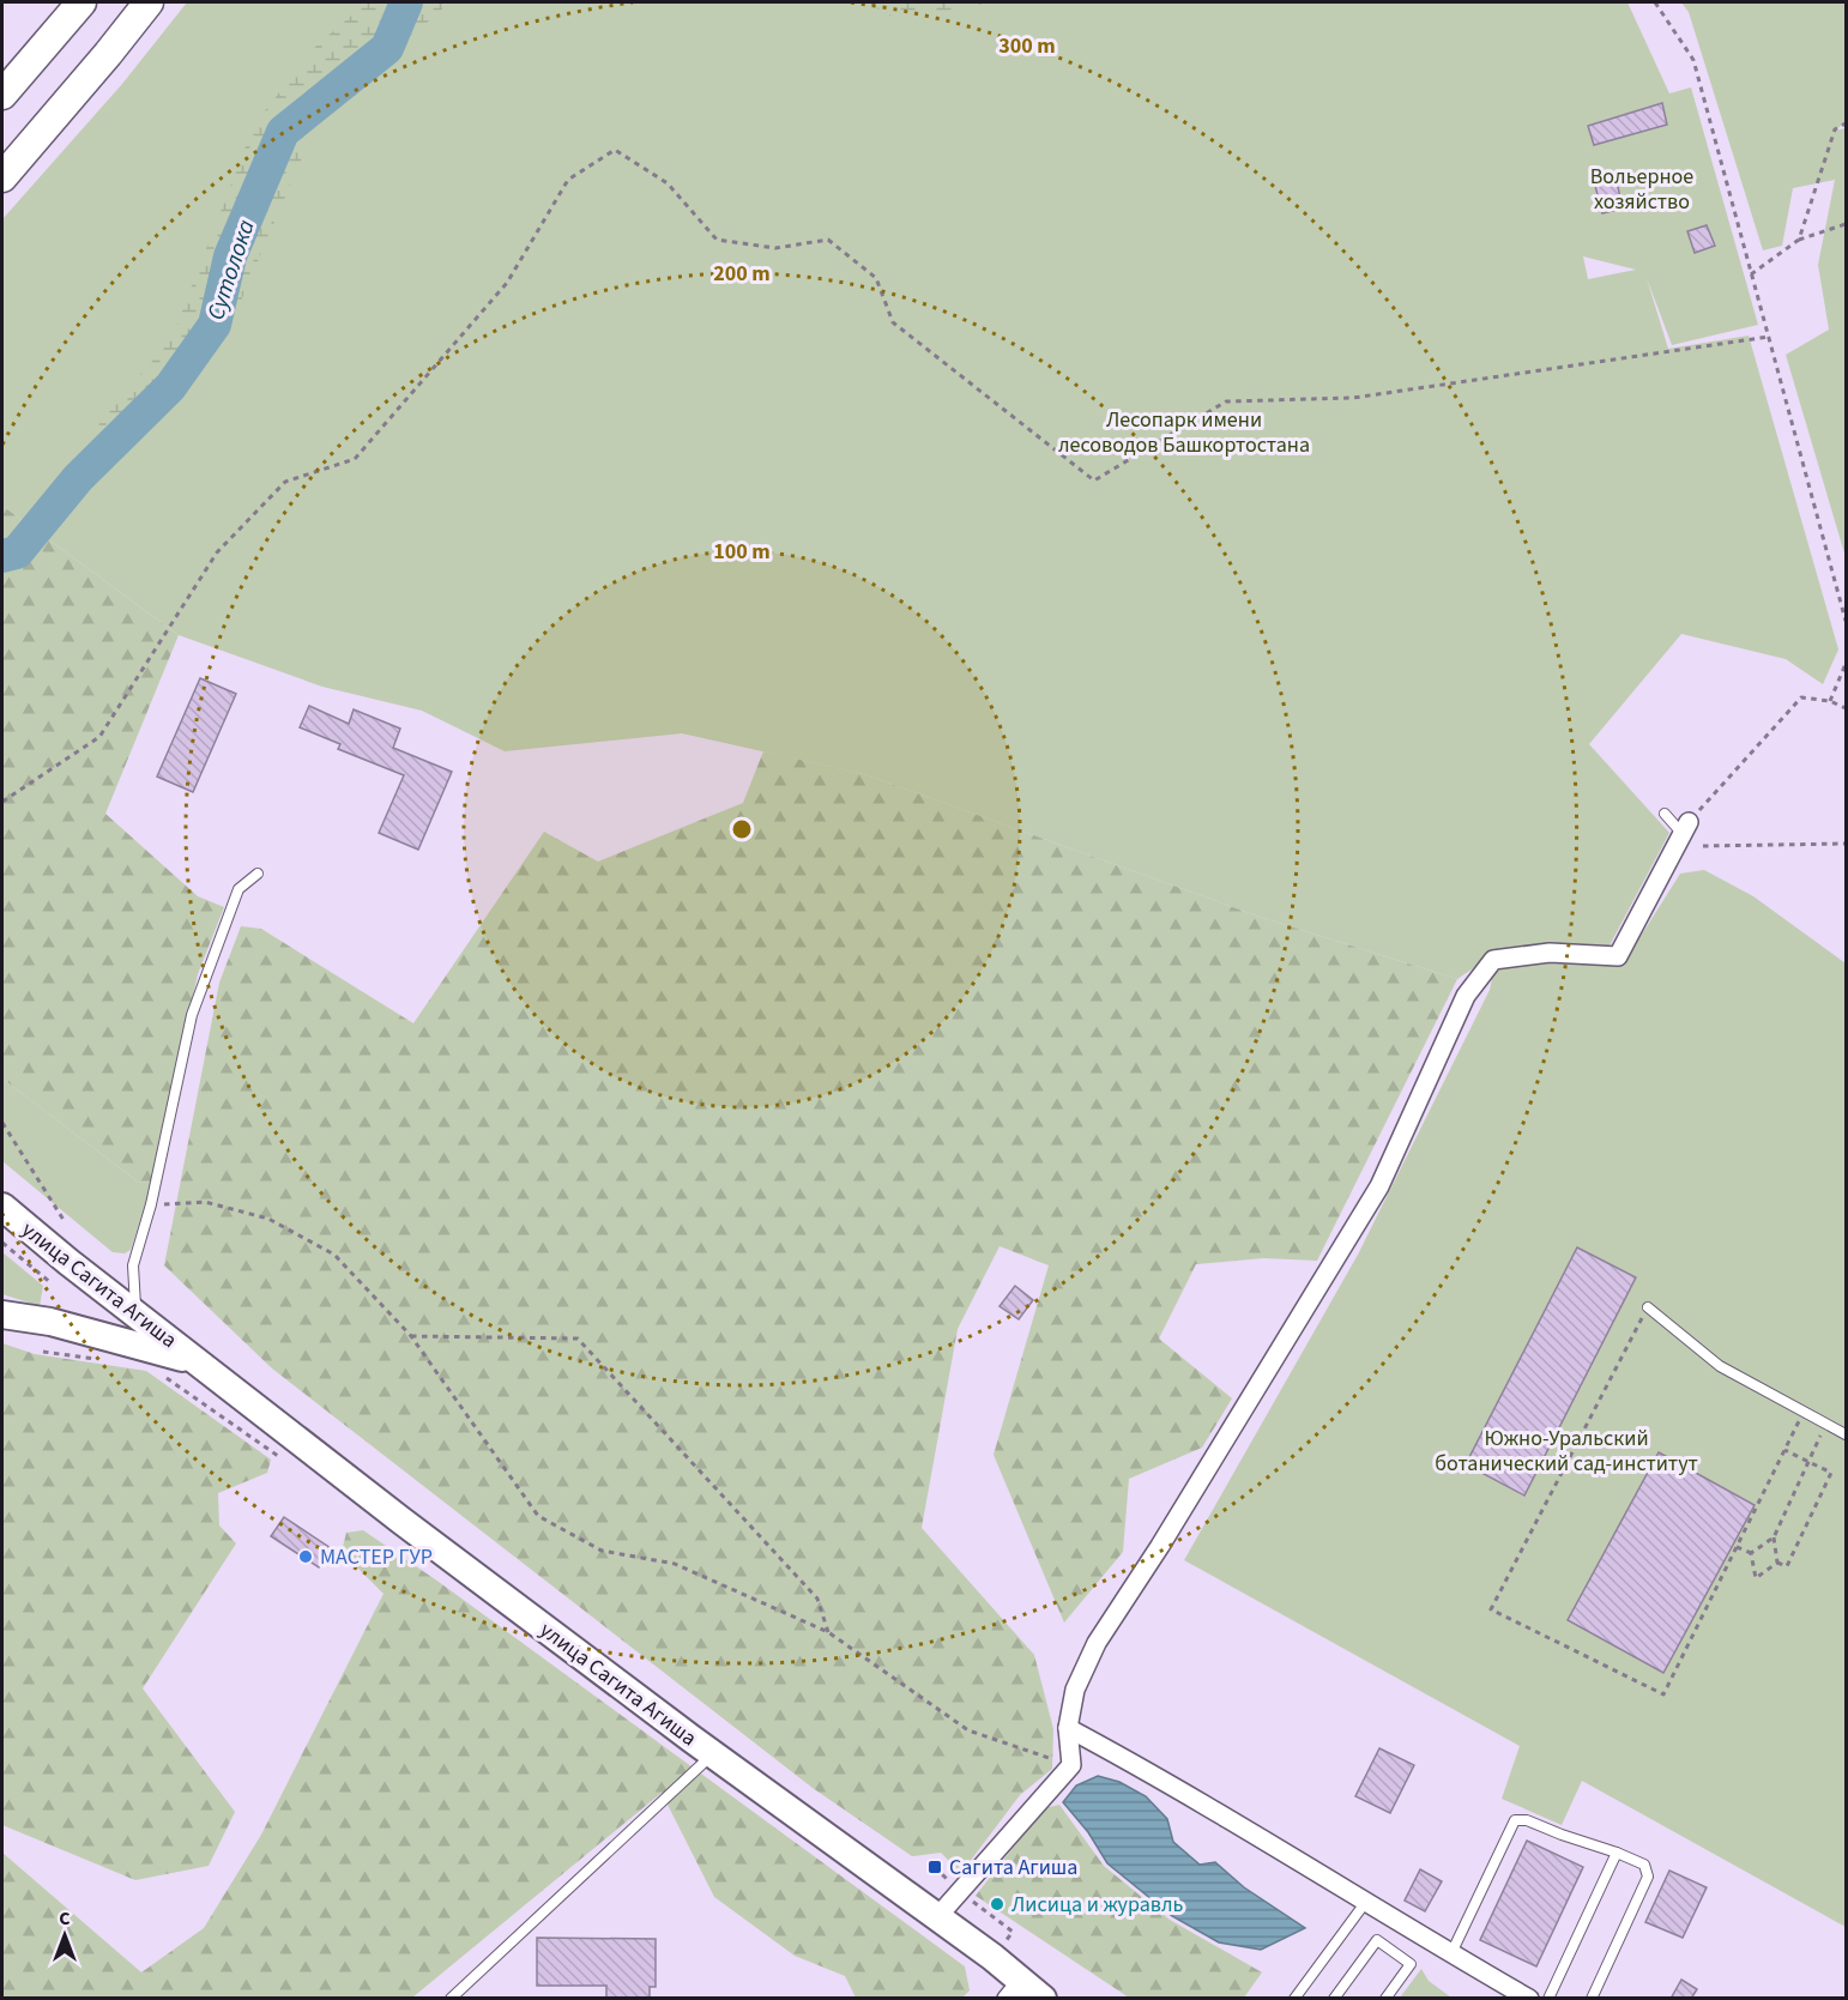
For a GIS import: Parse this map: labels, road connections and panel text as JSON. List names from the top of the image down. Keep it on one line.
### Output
{"streets":{"main road":["улица Сагита Агиша"]},"water":["Сутолока"],"parks":["Вольерное хозяйство","Лесопарк имени лесоводов Башкортостана","Южно-Уральский ботанический сад-институт"],"places":{"other":["МАСТЕР ГУР","Лисица и журавль"],"transit":["Сагита Агиша"]},"north":"top","rings":["300 m","200 m","100 m"]}
